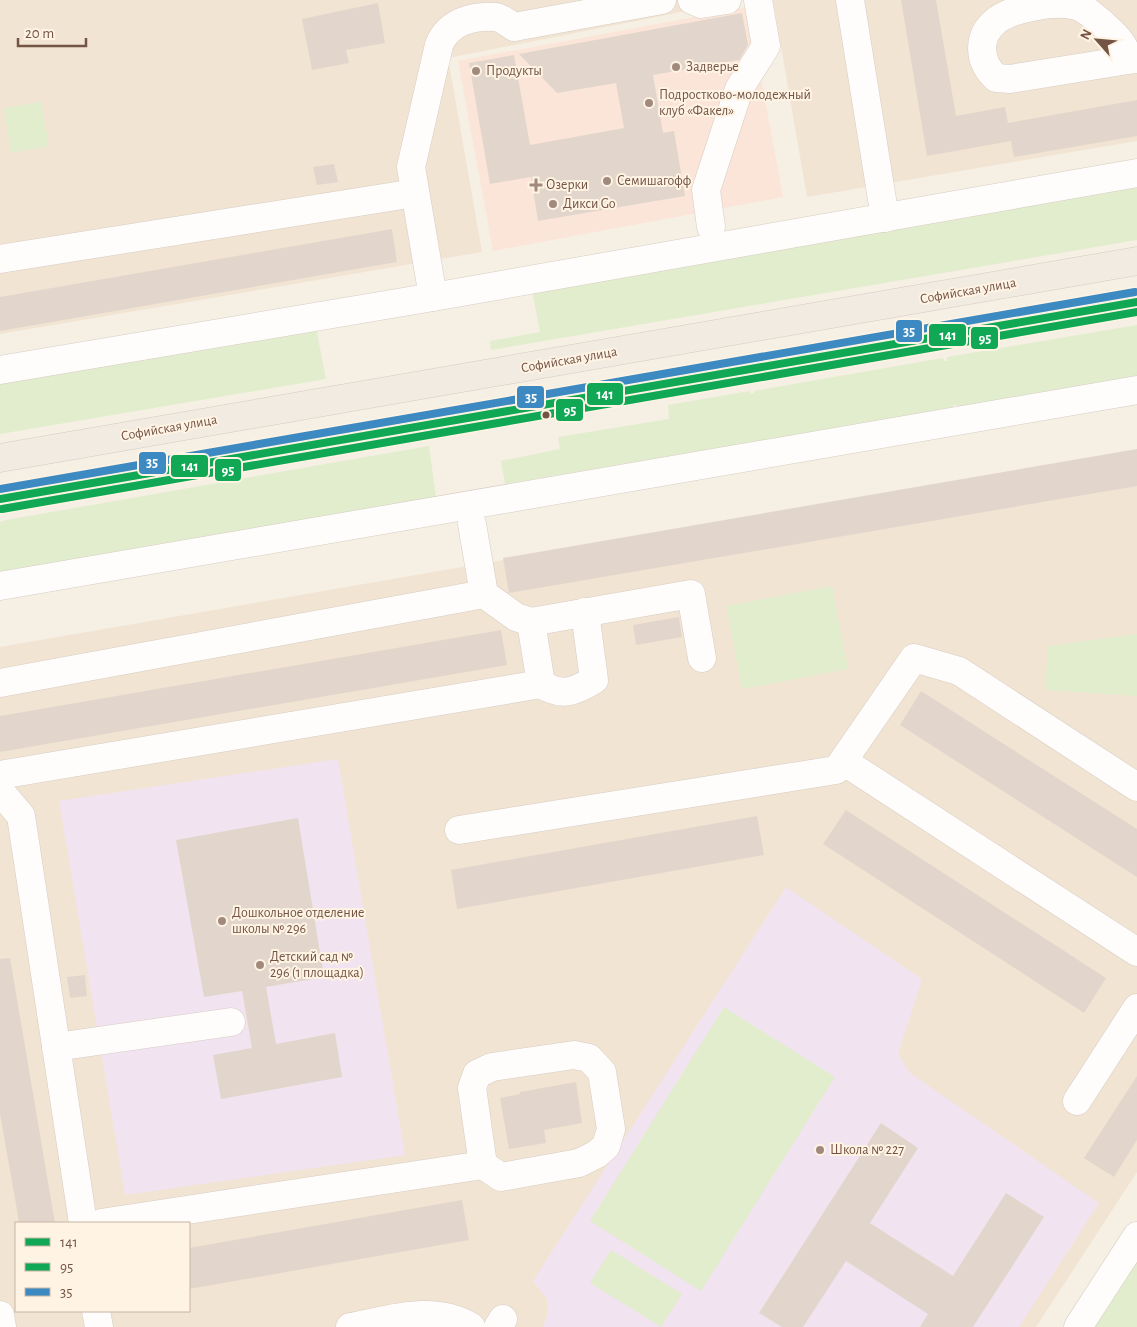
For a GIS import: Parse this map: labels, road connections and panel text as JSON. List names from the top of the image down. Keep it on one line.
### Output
{"streets":{"main road":["Софийская улица"]},"places":{"other":["Задверье","Продукты","Подростково-молодежный клуб «Факел»","Семишагофф","Дикси Go","Дошкольное отделение школы № 296","Детский сад № 296 (1 площадка)","Школа № 227"],"health":["Озерки"]},"lines":["transit line 35","transit line 141","transit line 95"],"legend":["141","95","35"],"scale_bar":"20 m","north":"top left"}
